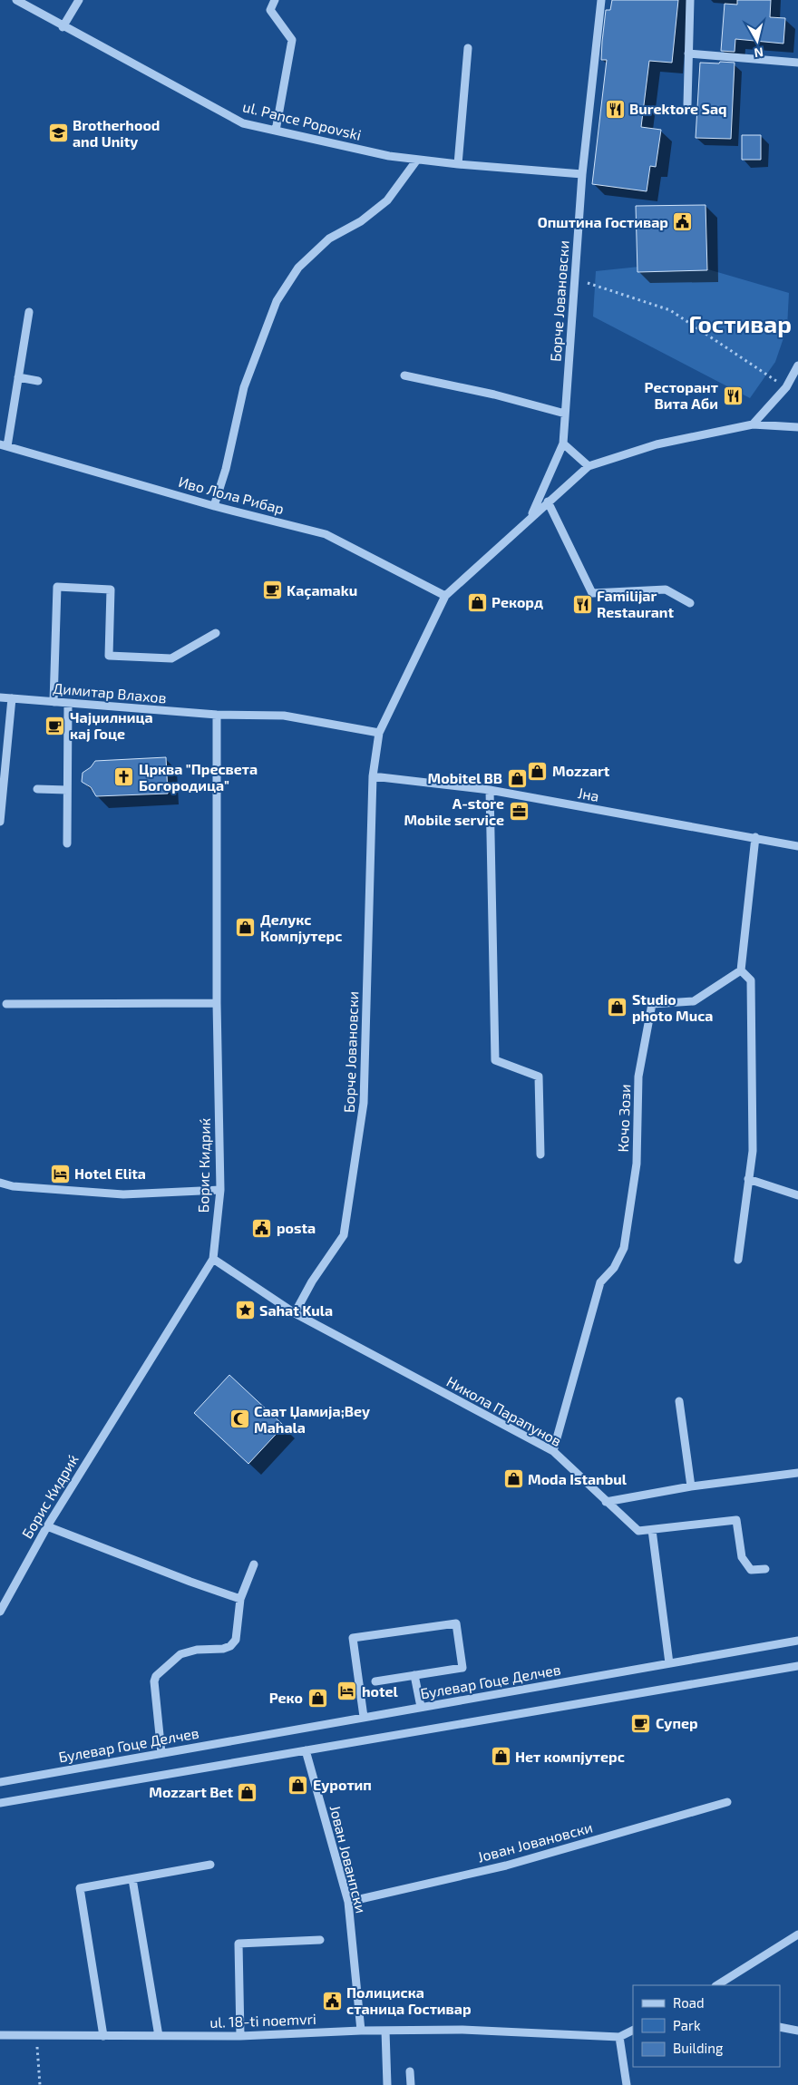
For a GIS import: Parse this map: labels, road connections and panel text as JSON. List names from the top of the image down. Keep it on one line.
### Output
{"streets":{"street":["ul. Pance Popovski","Борче Јовановски","Иво Лола Рибар","Димитар Влахов","Јна","Кочо Зози","Борис Кидриќ","Никола Парапунов","Булевар Гоце Делчев","Јован Јовановски","Јован Јованпски","ul. 18-ti noemvri"]},"crossings":[["ul. Pance Popovski","Борче Јовановски"],["Борче Јовановски","Иво Лола Рибар"],["Борче Јовановски","Димитар Влахов"],["Борче Јовановски","Јна"],["Борче Јовановски","Никола Парапунов"],["Димитар Влахов","Борис Кидриќ"],["Кочо Зози","Никола Парапунов"],["Борис Кидриќ","Никола Парапунов"],["Јован Јовановски","Јован Јованпски"],["Јован Јованпски","ul. 18-ti noemvri"]],"districts":["Гостивар"],"places":{"restaurant":["Burektore Saq","Ресторант Вита Аби","Familijar Restaurant"],"school or university":["Brotherhood and Unity"],"public building":["Општина Гостивар","posta","Полициска станица Гостивар"],"cafe":["Kaçamaku","Чајџилница кај Гоце","Супер"],"shop":["Рекорд","Mozzart","Mobitel BB","Делукс Компјутерс","Studio photo Muca","Moda Istanbul","Реко","Нет компјутерс","Еуротип","Mozzart Bet"],"church":["Црква \"Пресвета Богородица\""],"office":["A-store Mobile service"],"hotel":["Hotel Elita","hotel"],"place":["Sahat Kula"],"mosque":["Саат Џамија;Bey Mahala"]},"legend":["Road","Park","Building"],"north":"bottom"}
